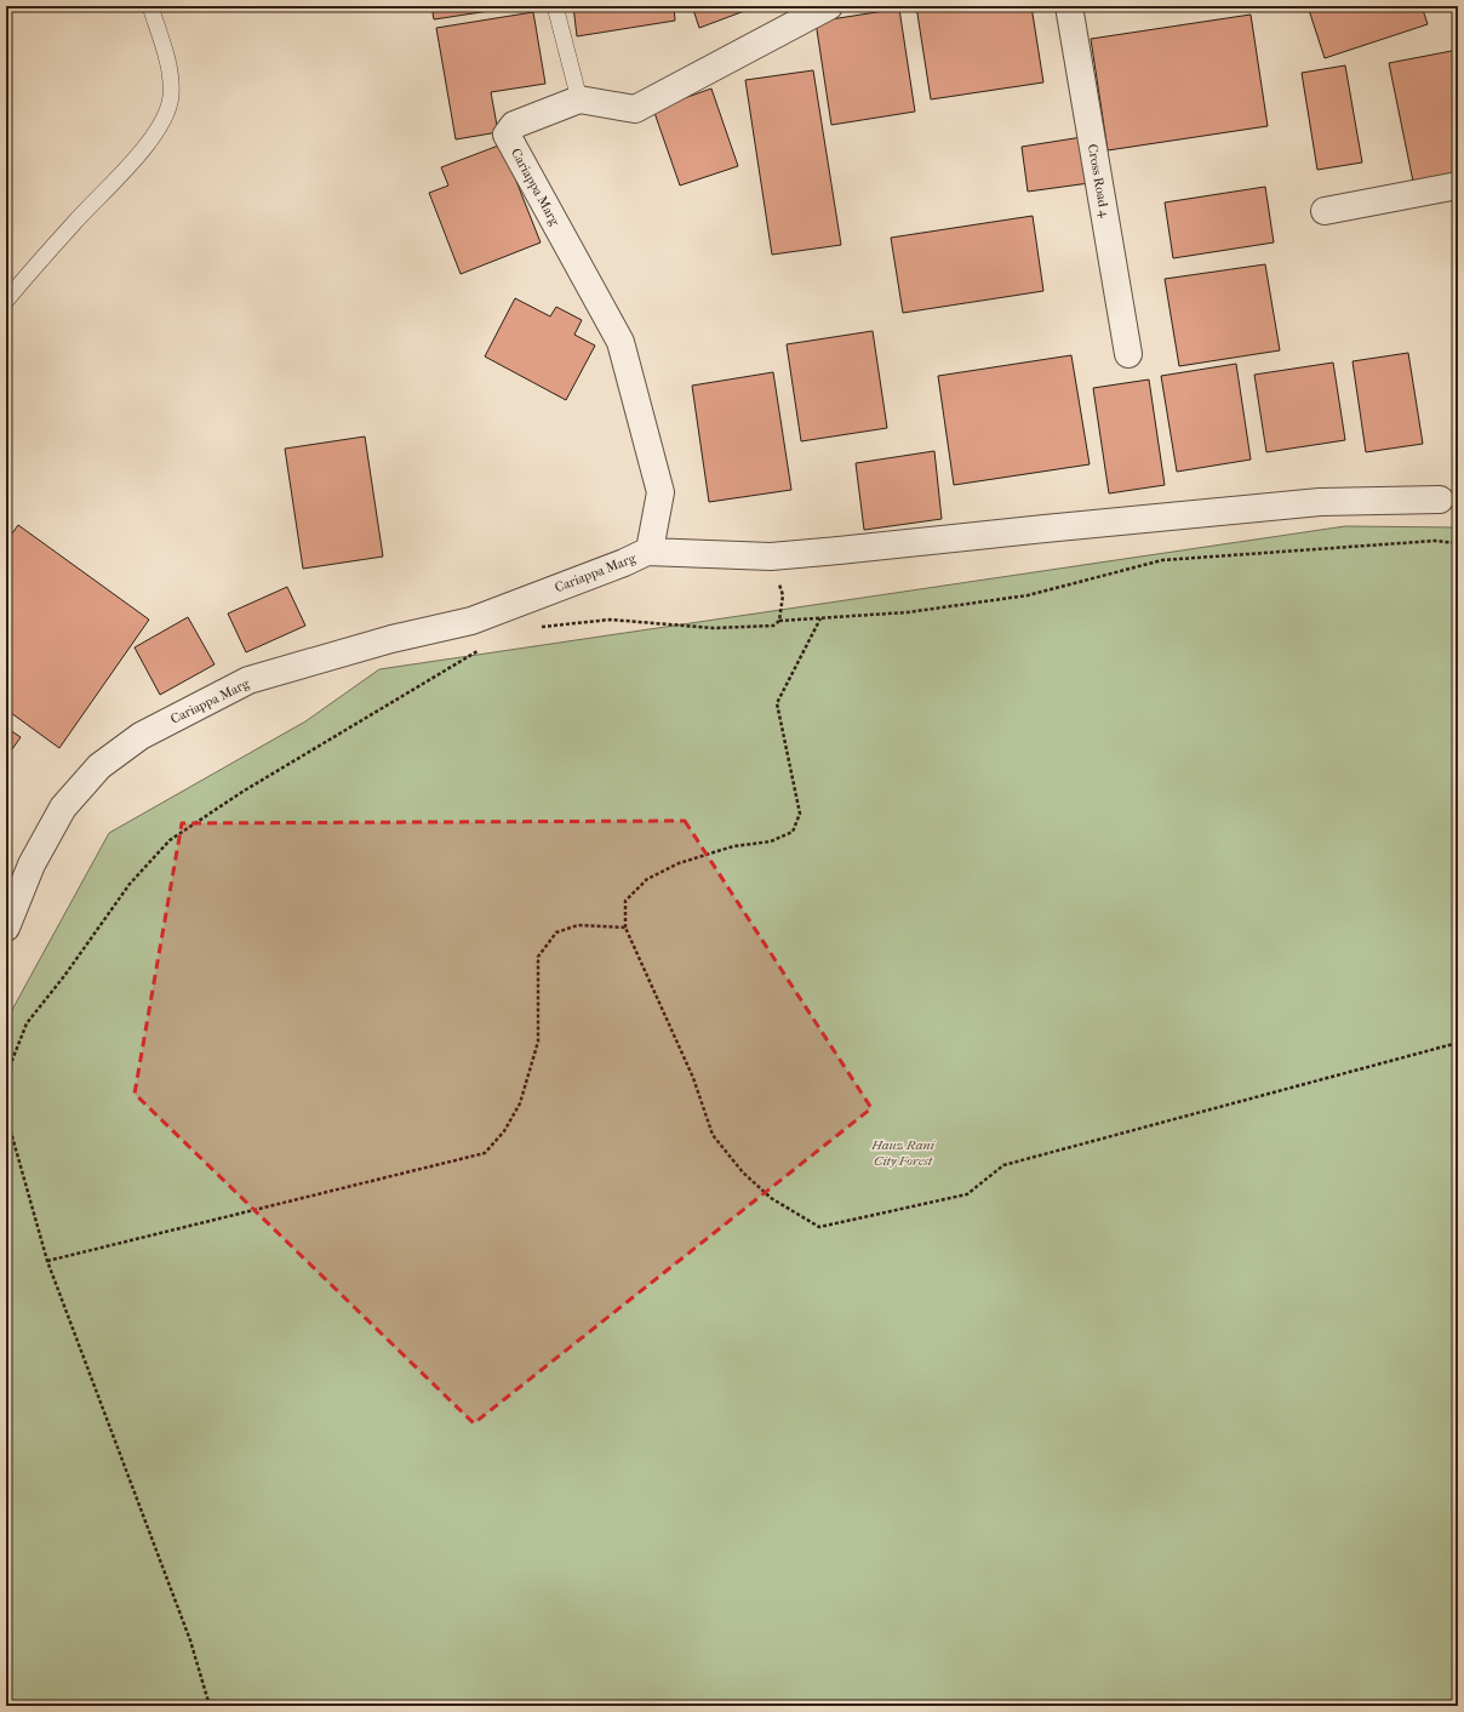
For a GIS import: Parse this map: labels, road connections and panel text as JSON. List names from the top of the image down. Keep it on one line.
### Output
{"streets":{"street":["Cross Road 4","Cariappa Marg"]},"parks":["Hauz Rani City Forest"]}
